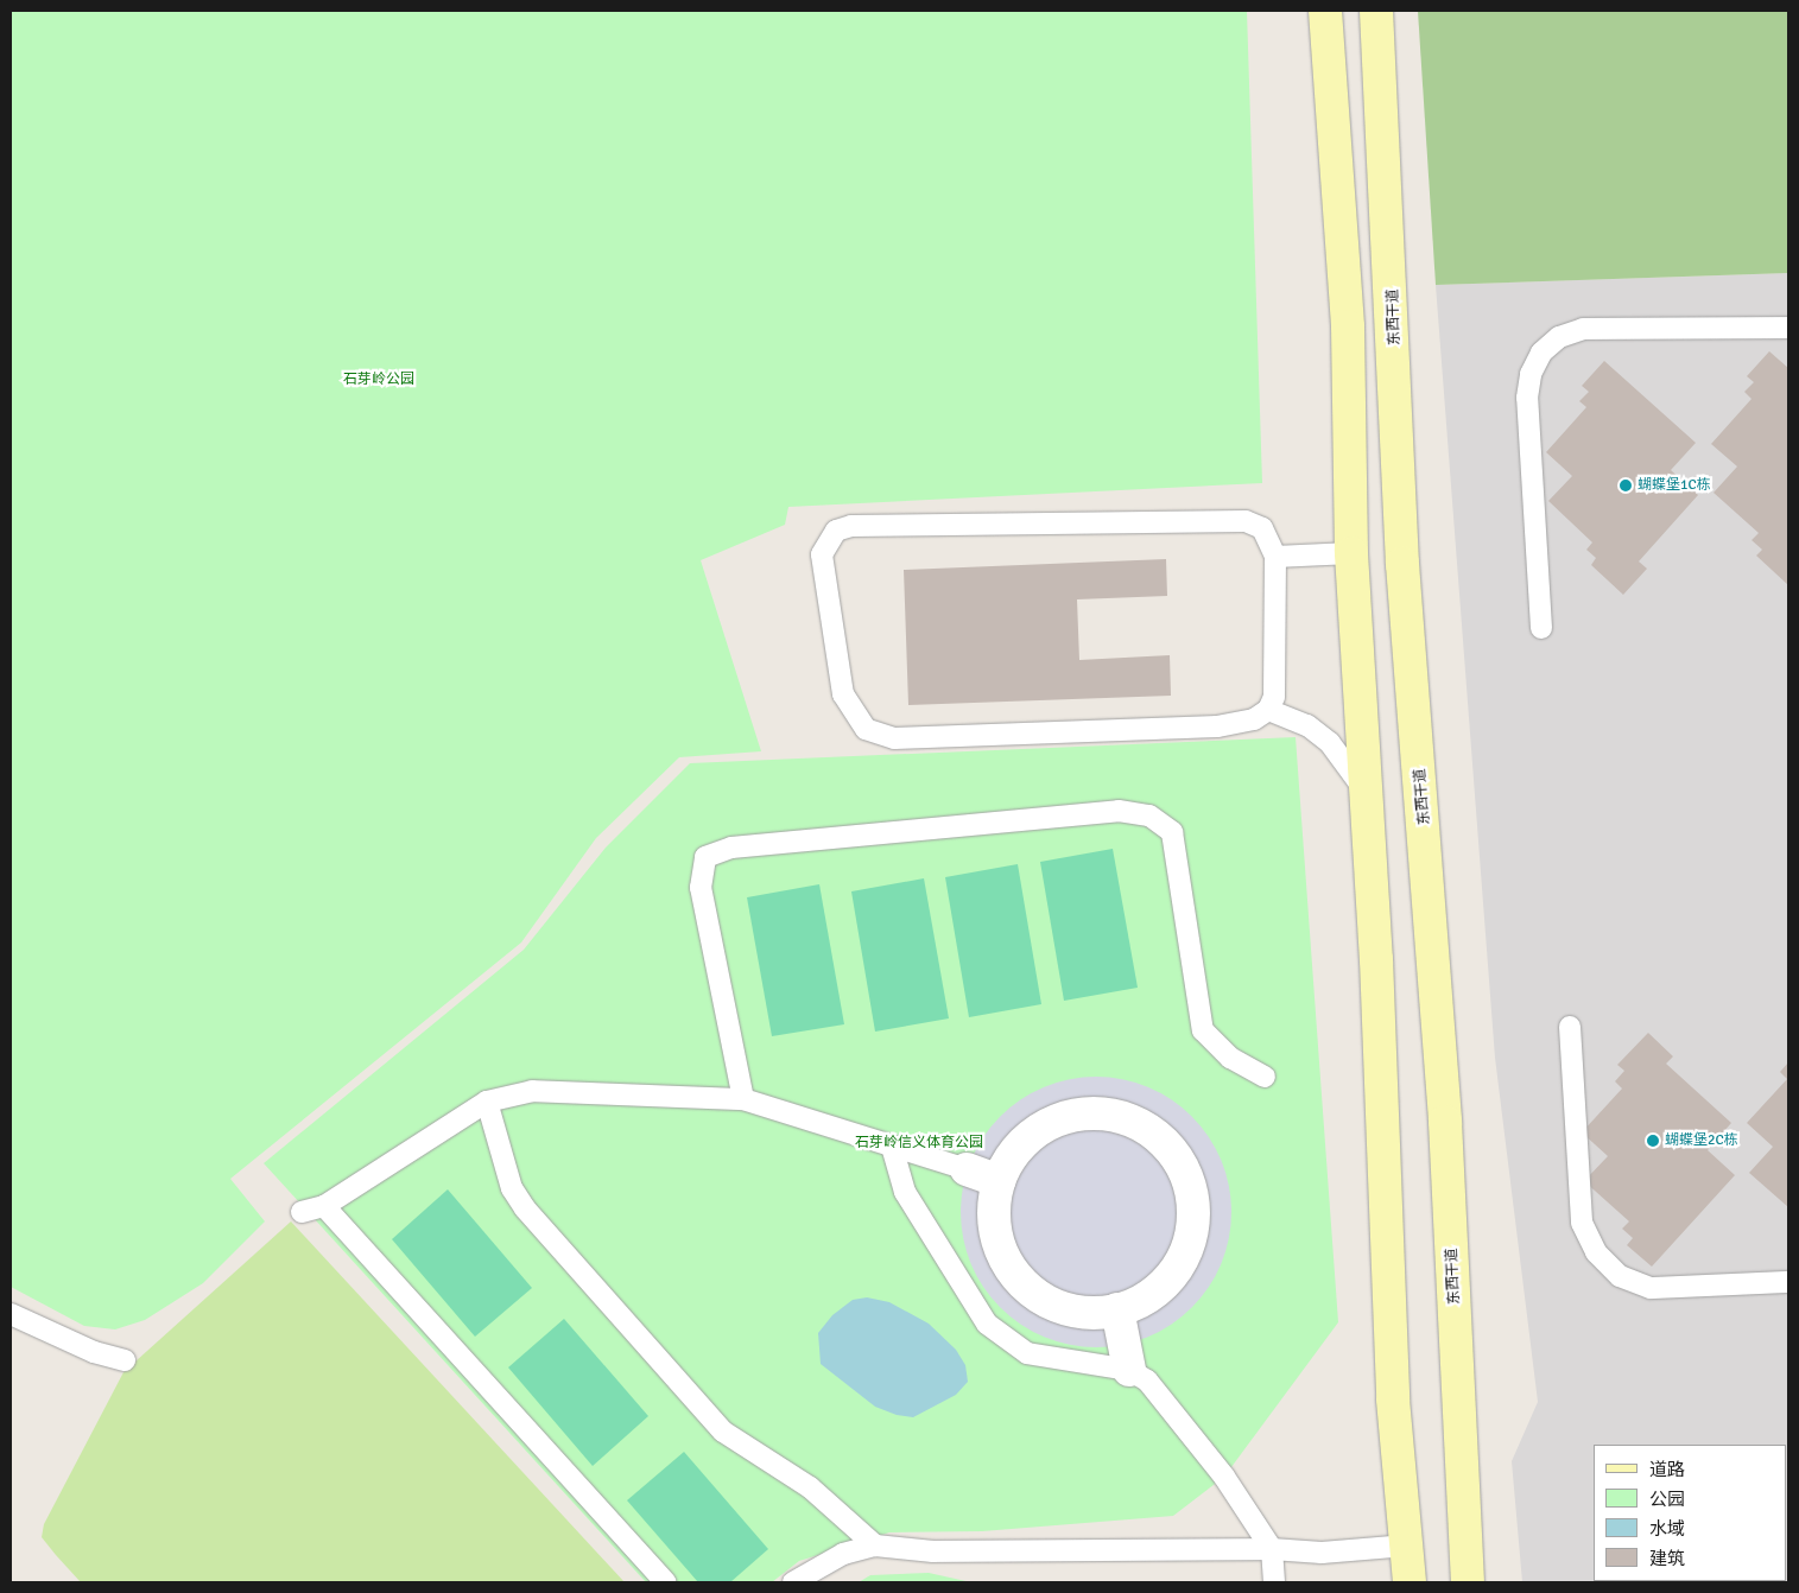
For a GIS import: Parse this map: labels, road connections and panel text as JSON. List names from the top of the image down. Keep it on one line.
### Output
{"streets":{"main road":["东西干道"]},"parks":["石芽岭公园","石芽岭信义体育公园"],"places":["蝴蝶堡1C栋","蝴蝶堡2C栋"],"legend":["道路","公园","水域","建筑"]}
